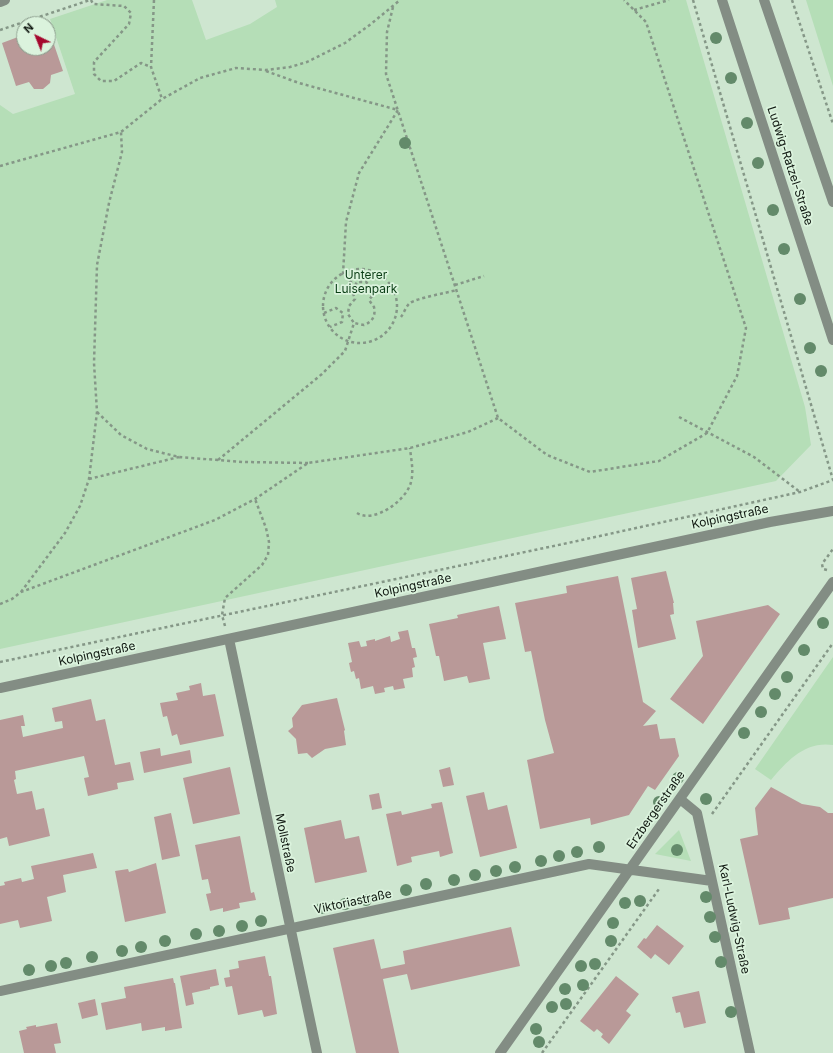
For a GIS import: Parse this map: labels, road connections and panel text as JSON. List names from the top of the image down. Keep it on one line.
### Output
{"streets":{"street":["Ludwig-Ratzel-Straße","Kolpingstraße","Erzbergerstraße","Mollstraße","Viktoriastraße","Karl-Ludwig-Straße"]},"crossings":[["Kolpingstraße","Mollstraße"],["Erzbergerstraße","Viktoriastraße"],["Erzbergerstraße","Karl-Ludwig-Straße"],["Mollstraße","Viktoriastraße"],["Viktoriastraße","Karl-Ludwig-Straße"]],"parks":["Unterer Luisenpark"],"north":"top left"}
